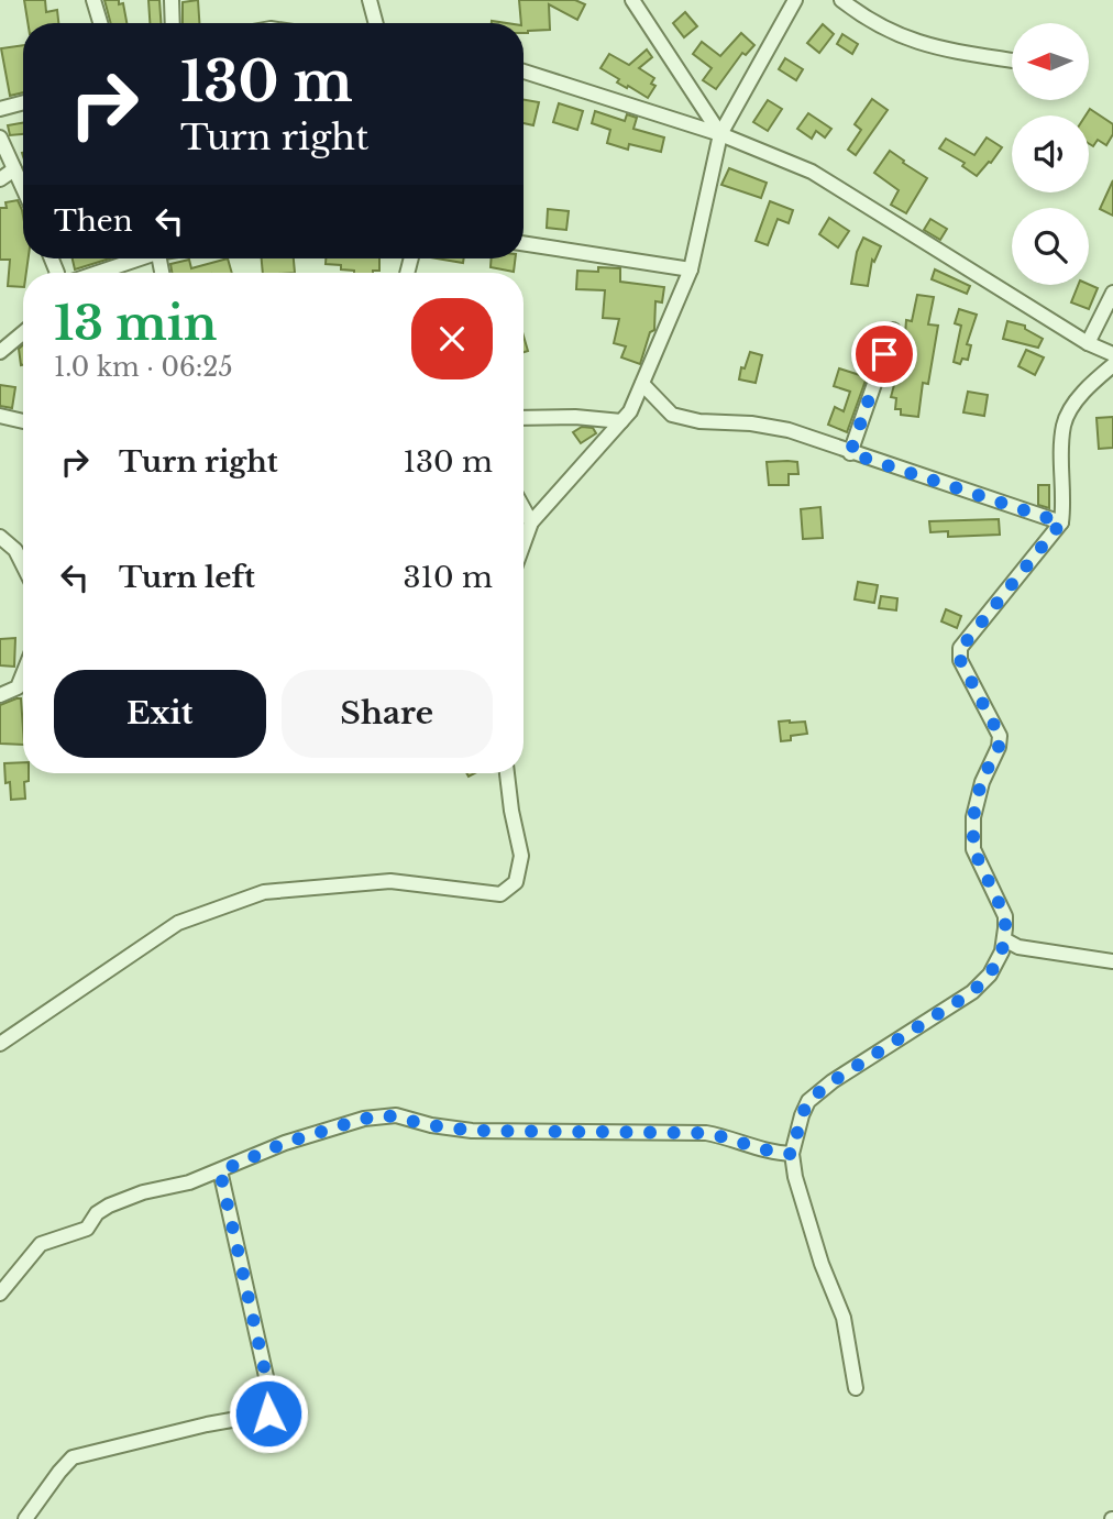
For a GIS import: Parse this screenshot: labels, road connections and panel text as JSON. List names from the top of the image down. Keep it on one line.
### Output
{"north":"left","page":{"turn":["130 m","Turn right"],"then":"Then","heading":["13 min","1.0 km · 06:25"],"list":[{"name":"Turn right","value":"130 m"},{"name":"Turn left","value":"310 m"}],"buttons":["Exit","Share"]}}
